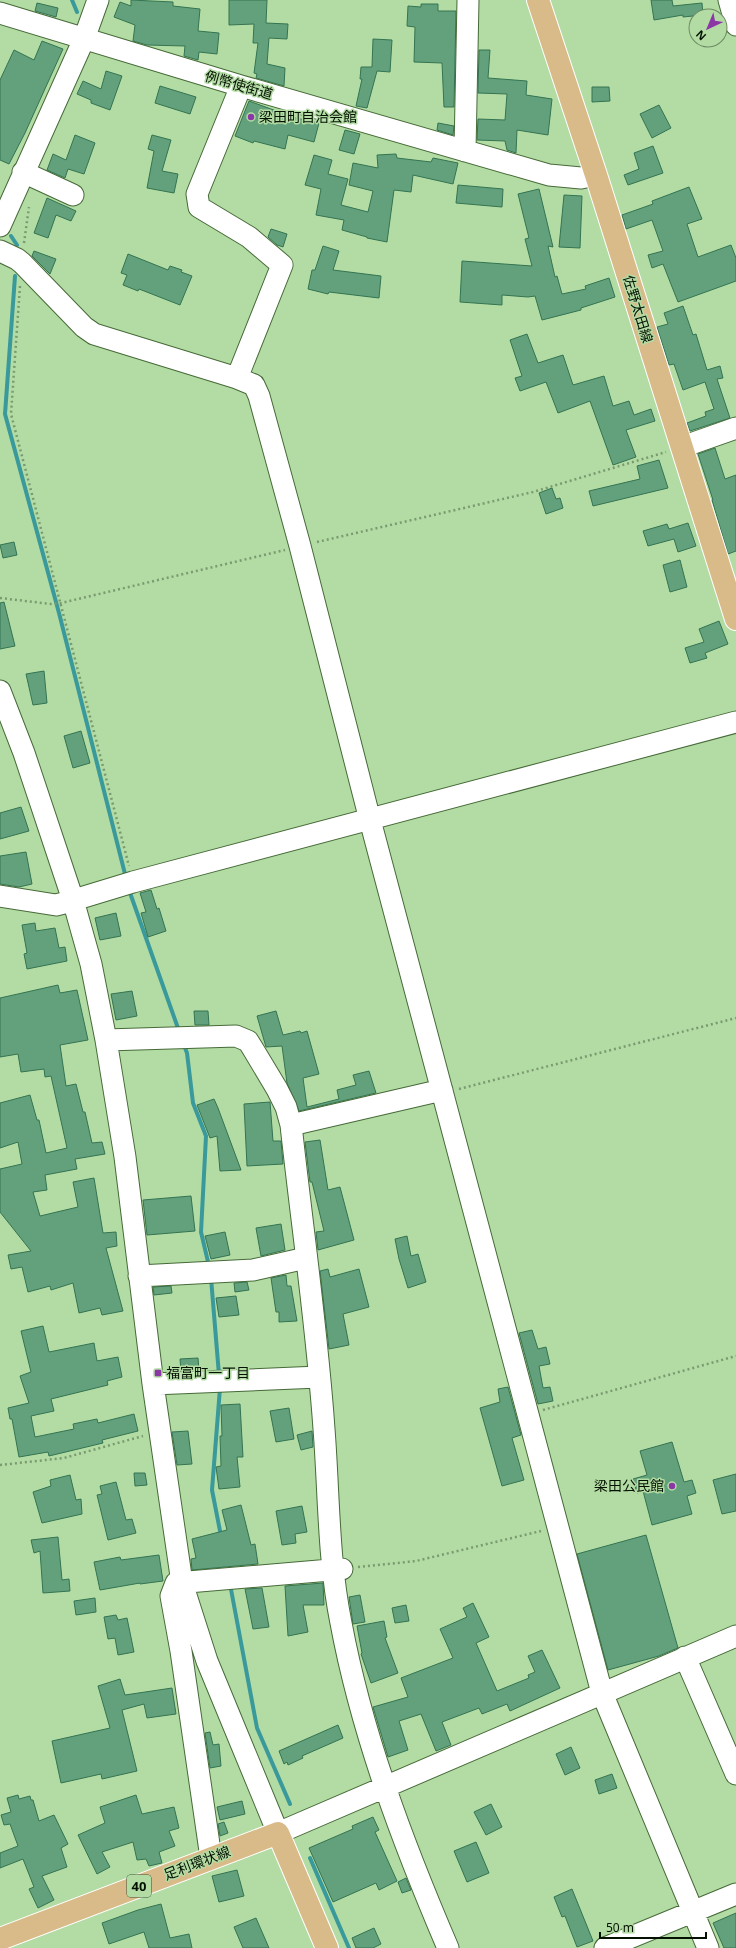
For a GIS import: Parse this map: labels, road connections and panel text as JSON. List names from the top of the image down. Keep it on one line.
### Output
{"streets":{"main road":["佐野太田線","足利環状線","40"],"street":["例幣使街道"]},"crossings":[["例幣使街道","佐野太田線"]],"places":{"other":["梁田町自治会館","梁田公民館"],"transit":["福富町一丁目"]},"scale_bar":"50 m","north":"bottom left"}
